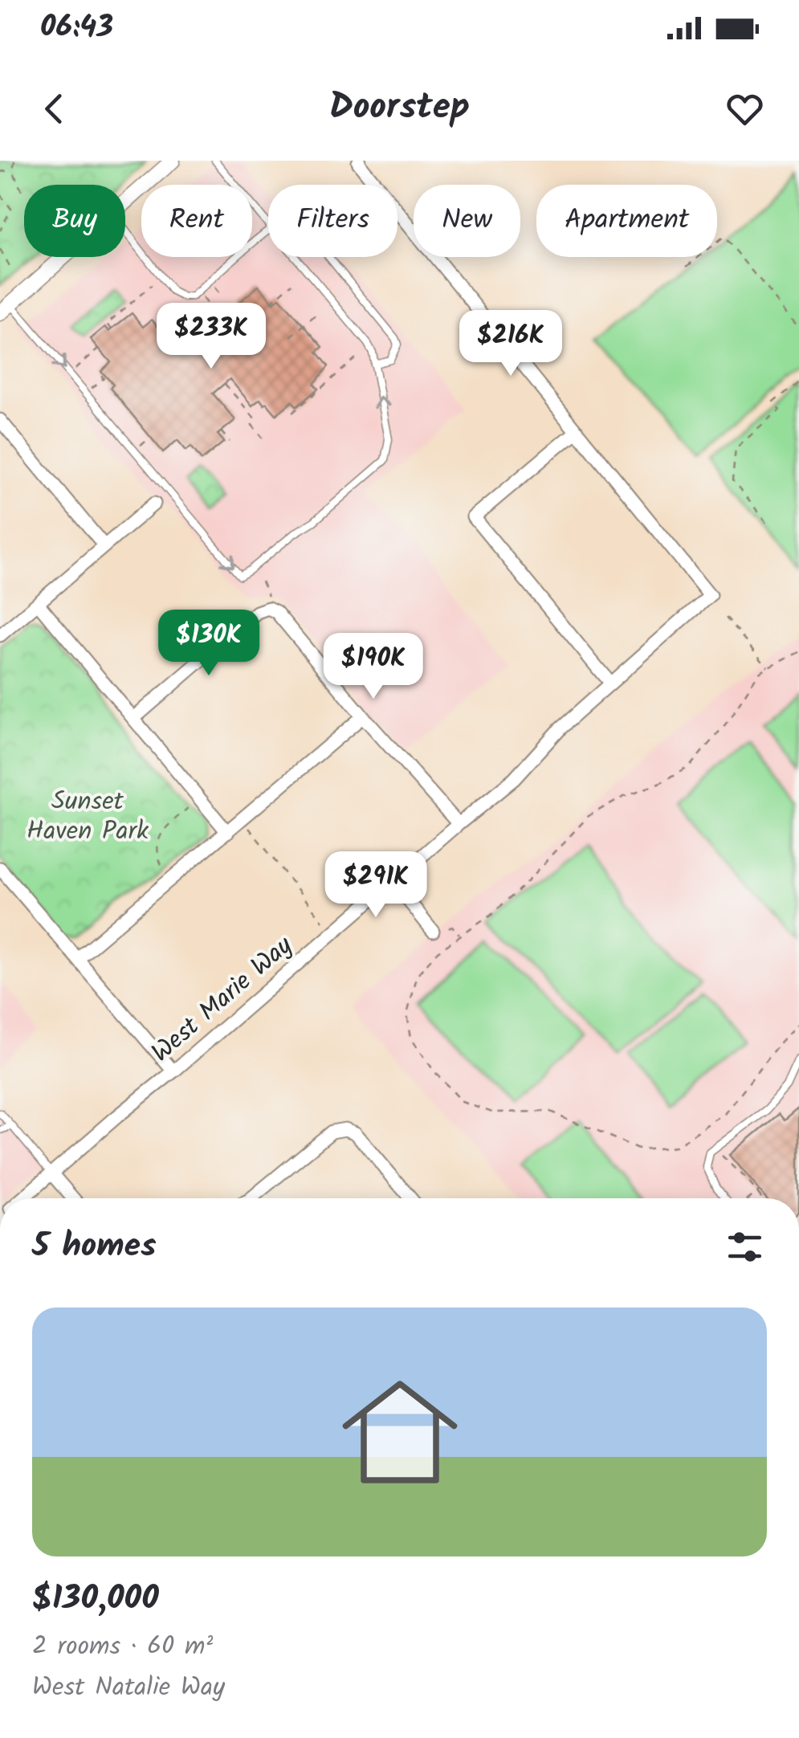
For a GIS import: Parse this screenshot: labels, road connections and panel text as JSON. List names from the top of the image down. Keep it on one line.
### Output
{"streets":{"street":["West Marie Way"]},"parks":["Sunset Haven Park"],"page":{"status":"06:43","header":"Doorstep","chip":["Buy","Rent","Filters","New","Apartment"],"price":["$233K","$216K","$130K","$190K","$291K"],"heading":"5 homes","list":[{"name":"$130,000","note":"2 rooms · 60 m² · West Natalie Way"}]}}
